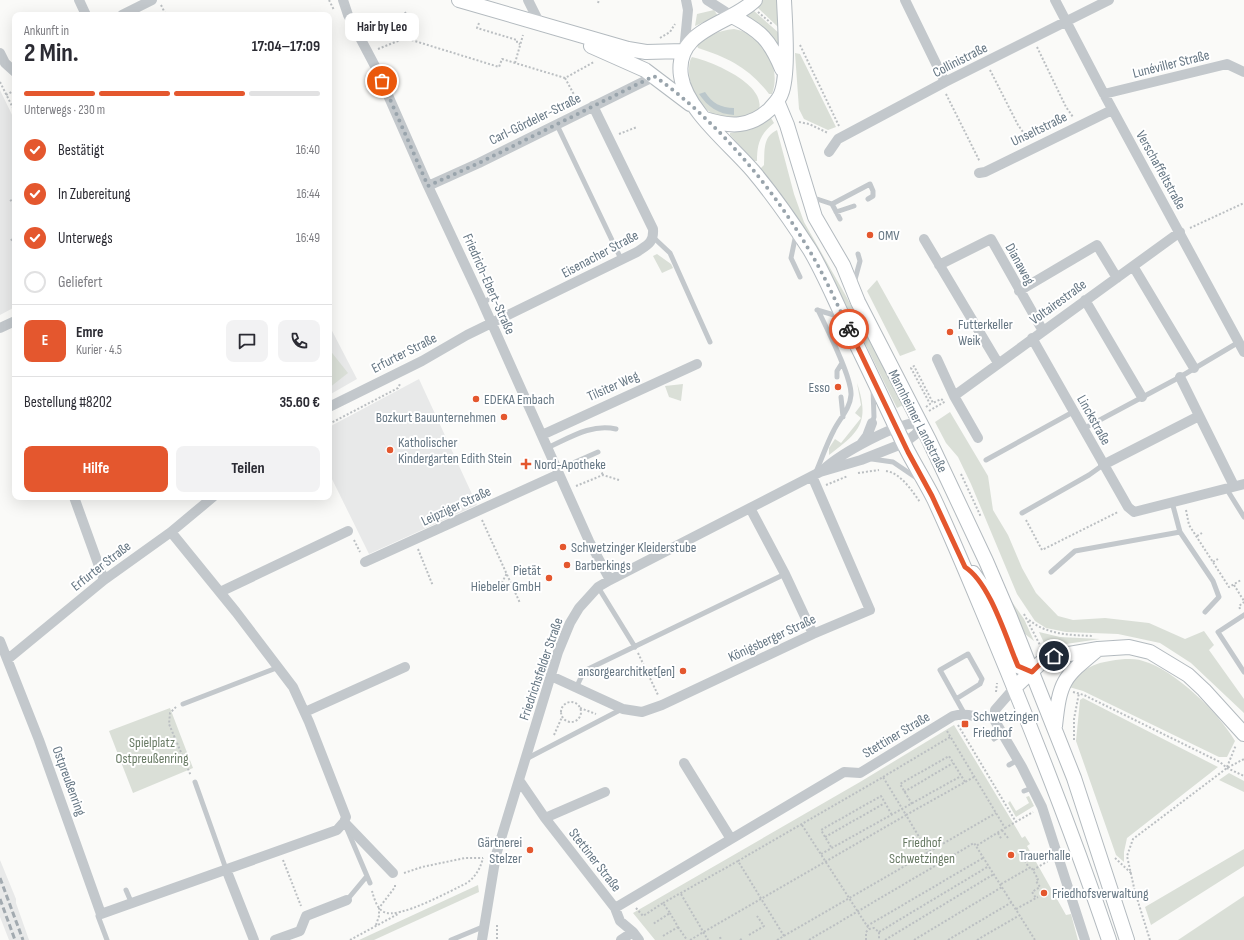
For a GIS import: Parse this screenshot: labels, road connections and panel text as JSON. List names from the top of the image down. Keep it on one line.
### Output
{"streets":{"main road":["Mannheimer Landstraße"],"street":["Collinistraße","Lunéviller Straße","Carl-Gördeler-Straße","Unseltstraße","Verschaffeltstraße","Eisenacher Straße","Dianaweg","Friedrich-Ebert-Straße","Voltairestraße","Erfurter Straße","Tilsiter Weg","Linckstraße","Leipziger Straße","Königsberger Straße","Friedrichsfelder Straße","Stettiner Straße","Ostpreußenring"]},"crossings":[["Collinistraße","Verschaffeltstraße"],["Lunéviller Straße","Verschaffeltstraße"],["Carl-Gördeler-Straße","Eisenacher Straße"],["Carl-Gördeler-Straße","Friedrich-Ebert-Straße"],["Unseltstraße","Verschaffeltstraße"],["Verschaffeltstraße","Voltairestraße"],["Eisenacher Straße","Friedrich-Ebert-Straße"],["Eisenacher Straße","Erfurter Straße"],["Dianaweg","Voltairestraße"],["Friedrich-Ebert-Straße","Erfurter Straße"],["Friedrich-Ebert-Straße","Tilsiter Weg"],["Friedrich-Ebert-Straße","Leipziger Straße"],["Friedrich-Ebert-Straße","Friedrichsfelder Straße"],["Voltairestraße","Linckstraße"],["Erfurter Straße","Ostpreußenring"],["Mannheimer Landstraße","Friedrichsfelder Straße"],["Königsberger Straße","Friedrichsfelder Straße"],["Friedrichsfelder Straße","Stettiner Straße"]],"parks":["Spielplatz Ostpreußenring","Friedhof Schwetzingen"],"places":{"other":["Hair by Leo","OMV","Futterkeller Weik","Esso","EDEKA Embach","Bozkurt Bauunternehmen","Katholischer Kindergarten Edith Stein","Schwetzinger Kleiderstube","Barberkings","Pietät Hiebeler GmbH","ansorgearchitket[en]","Gärtnerei Stelzer","Trauerhalle","Friedhofsverwaltung"],"health":["Nord-Apotheke"],"transit":["Schwetzingen Friedhof"]},"page":{"heading":["2 Min.","Ankunft in","17:04–17:09"],"panel":["Emre","Kurier · 4.5","Bestellung #8202","35.60 €"],"bubble":"Hair by Leo","bar":"Unterwegs · 230 m","list":[["Bestätigt","16:40"],["In Zubereitung","16:44"],["Unterwegs","16:49"],"Geliefert"],"round":"E","buttons":["Hilfe","Teilen"]}}
